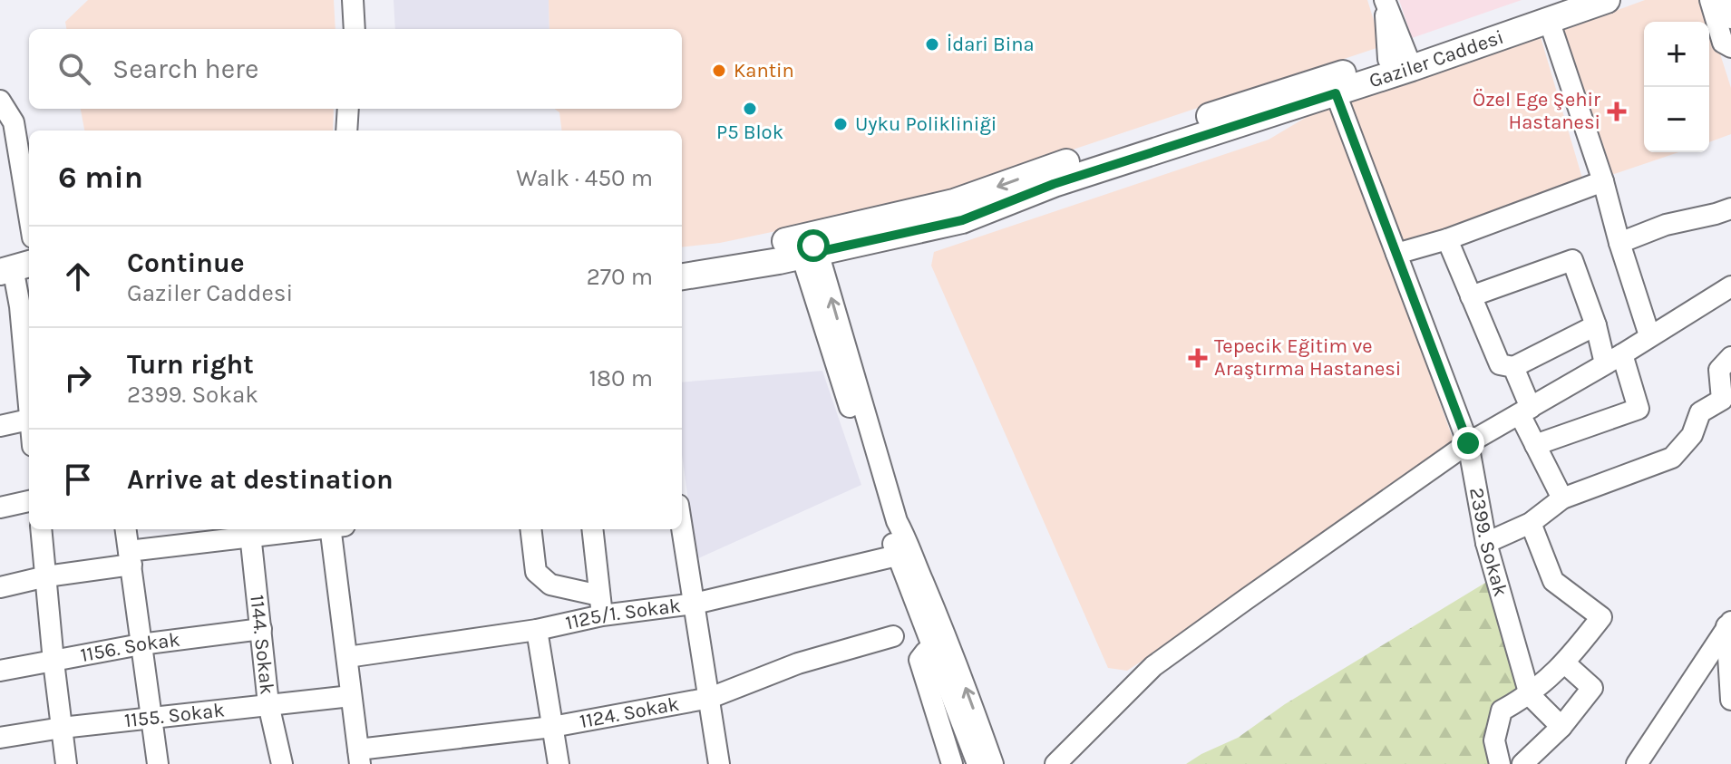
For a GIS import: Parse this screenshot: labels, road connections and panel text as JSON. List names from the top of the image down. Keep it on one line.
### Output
{"streets":{"main road":["Gaziler Caddesi"],"street":["2399. Sokak","1125/1. Sokak","1144. Sokak","1156. Sokak","1124. Sokak","1155. Sokak"]},"crossings":[["Gaziler Caddesi","2399. Sokak"],["1144. Sokak","1156. Sokak"],["1144. Sokak","1155. Sokak"]],"places":{"other":["İdari Bina","Kantin","P5 Blok","Uyku Polikliniği"],"health":["Özel Ege Şehir Hastanesi","Tepecik Eğitim ve Araştırma Hastanesi"]},"page":{"map_buttons":["+","−"],"search":"Search here","heading":["6 min","Walk · 450 m"],"list":[["Continue","Gaziler Caddesi","270 m"],["Turn right","2399. Sokak","180 m"],"Arrive at destination"]}}
